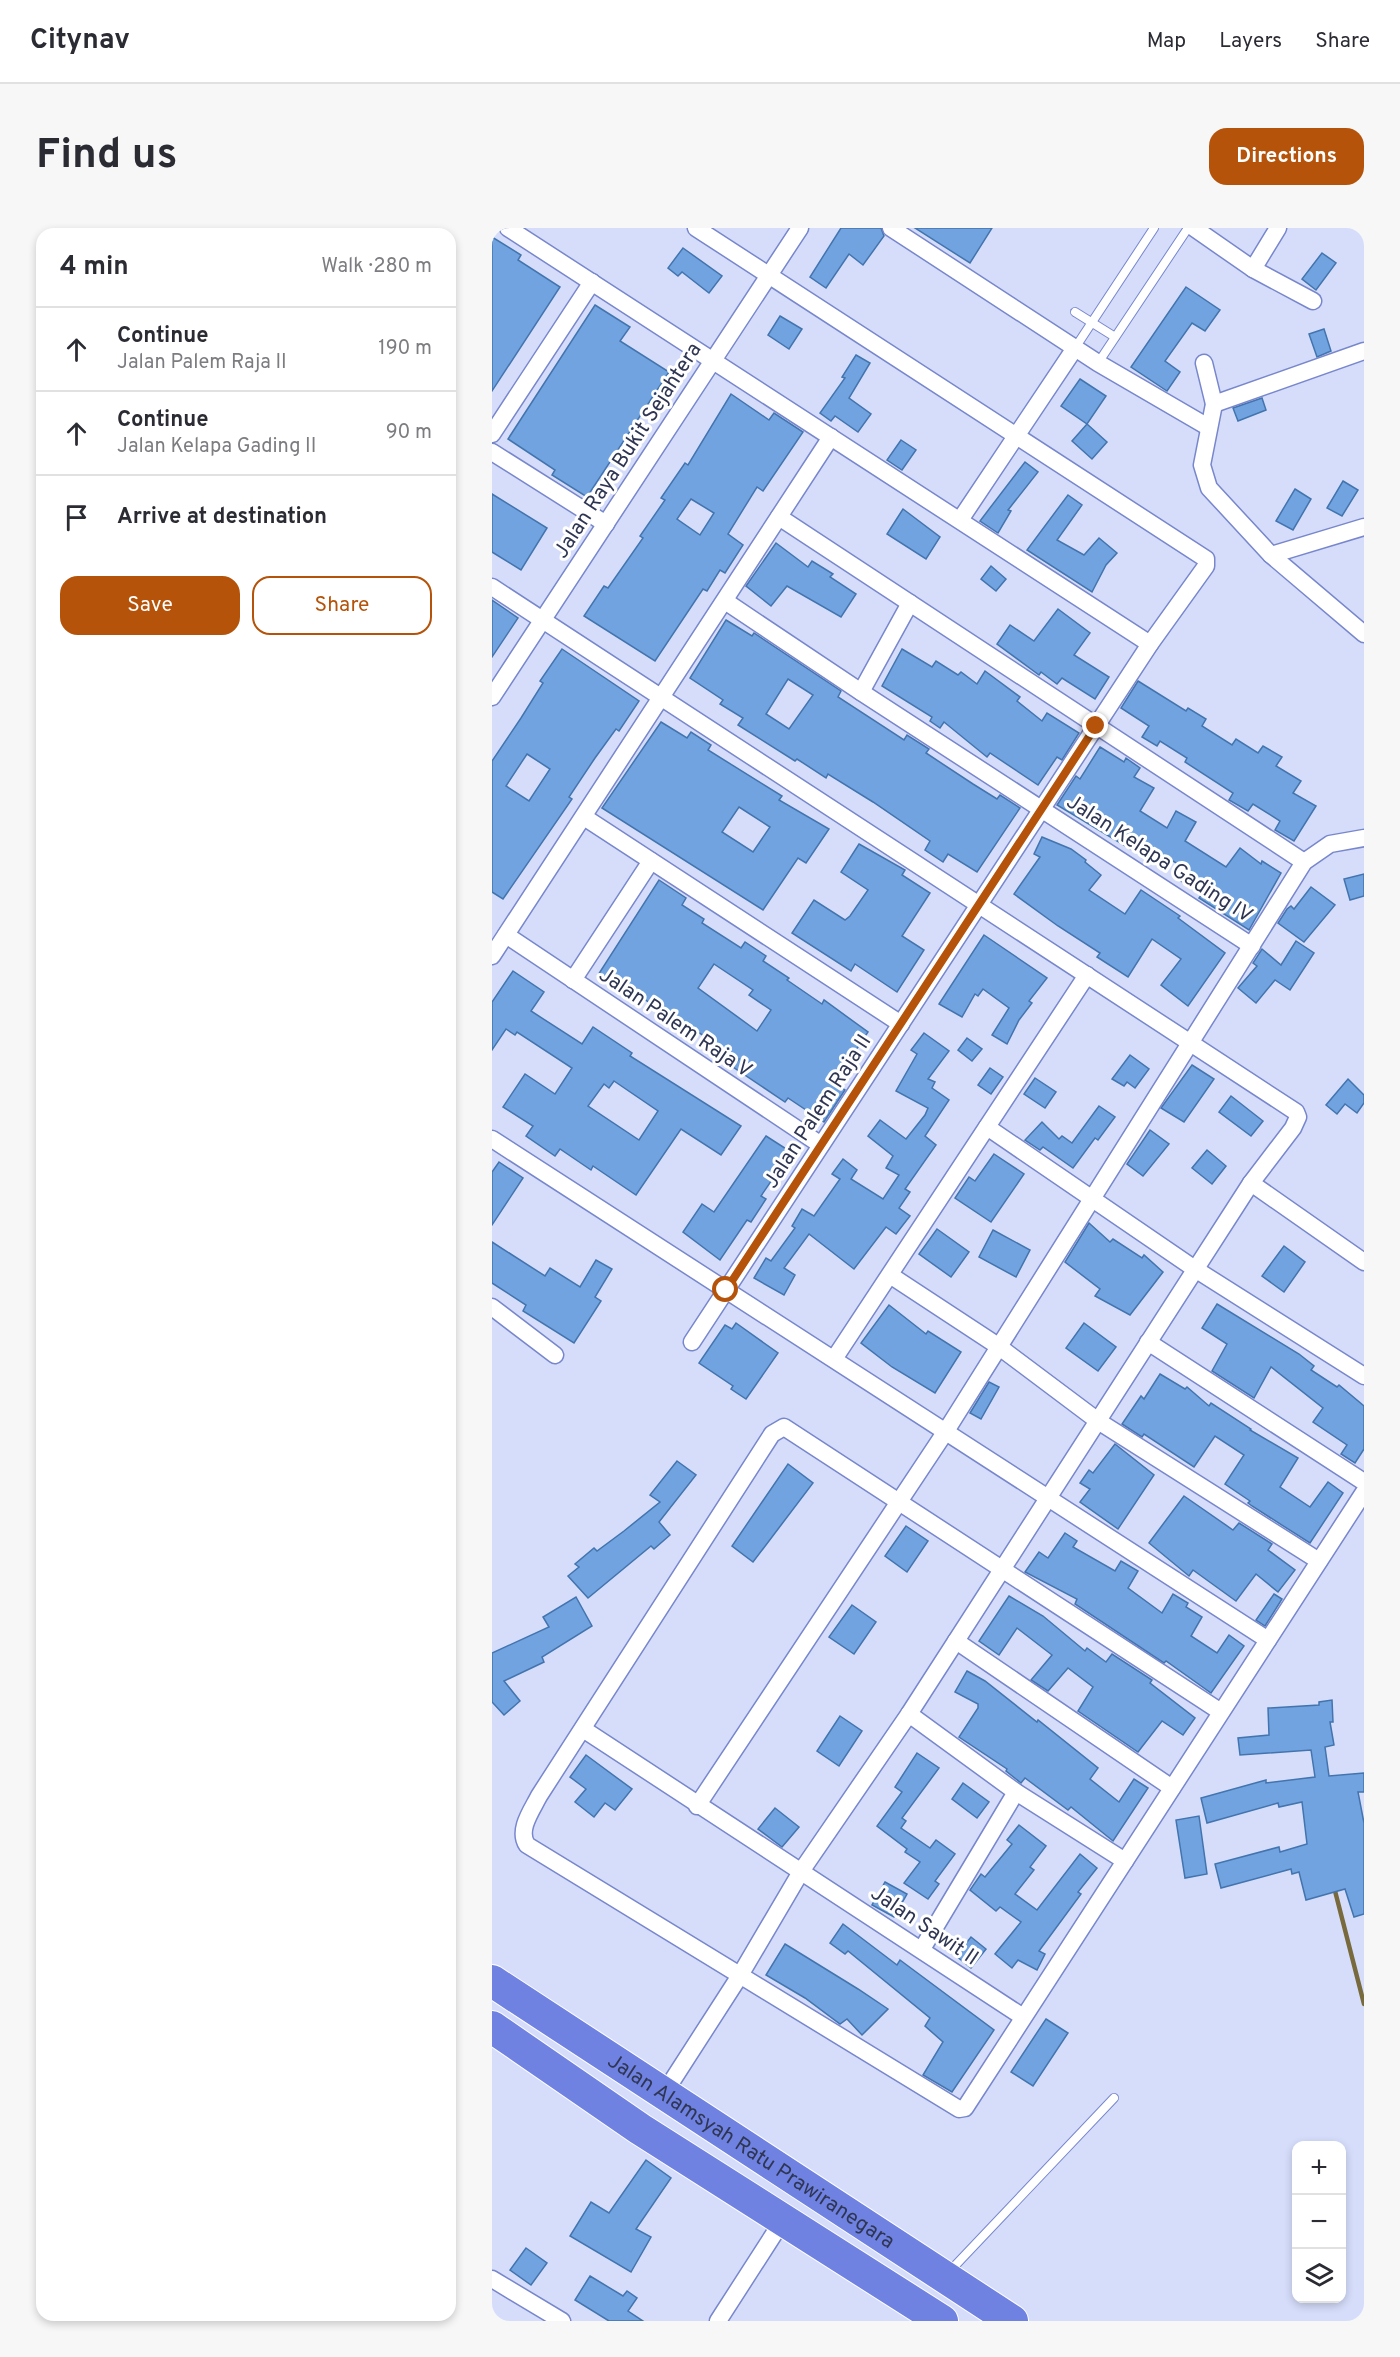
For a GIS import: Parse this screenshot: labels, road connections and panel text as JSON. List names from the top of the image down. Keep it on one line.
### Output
{"streets":{"highway":["Jalan Alamsyah Ratu Prawiranegara"],"street":["Jalan Raya Bukit Sejahtera","Jalan Kelapa Gading IV","Jalan Palem Raja V","Jalan Palem Raja II","Jalan Sawit II"]},"crossings":[["Jalan Kelapa Gading IV","Jalan Palem Raja II"],["Jalan Palem Raja V","Jalan Palem Raja II"]],"page":{"header":"Citynav","nav":["Map","Layers","Share"],"buttons":["Directions",["Save","Share"]],"title":"Find us","heading":["4 min","Walk · 280 m"],"list":[["Continue","Jalan Palem Raja II","190 m"],["Continue","Jalan Kelapa Gading II","90 m"],"Arrive at destination"],"map_buttons":["+","−"]}}
